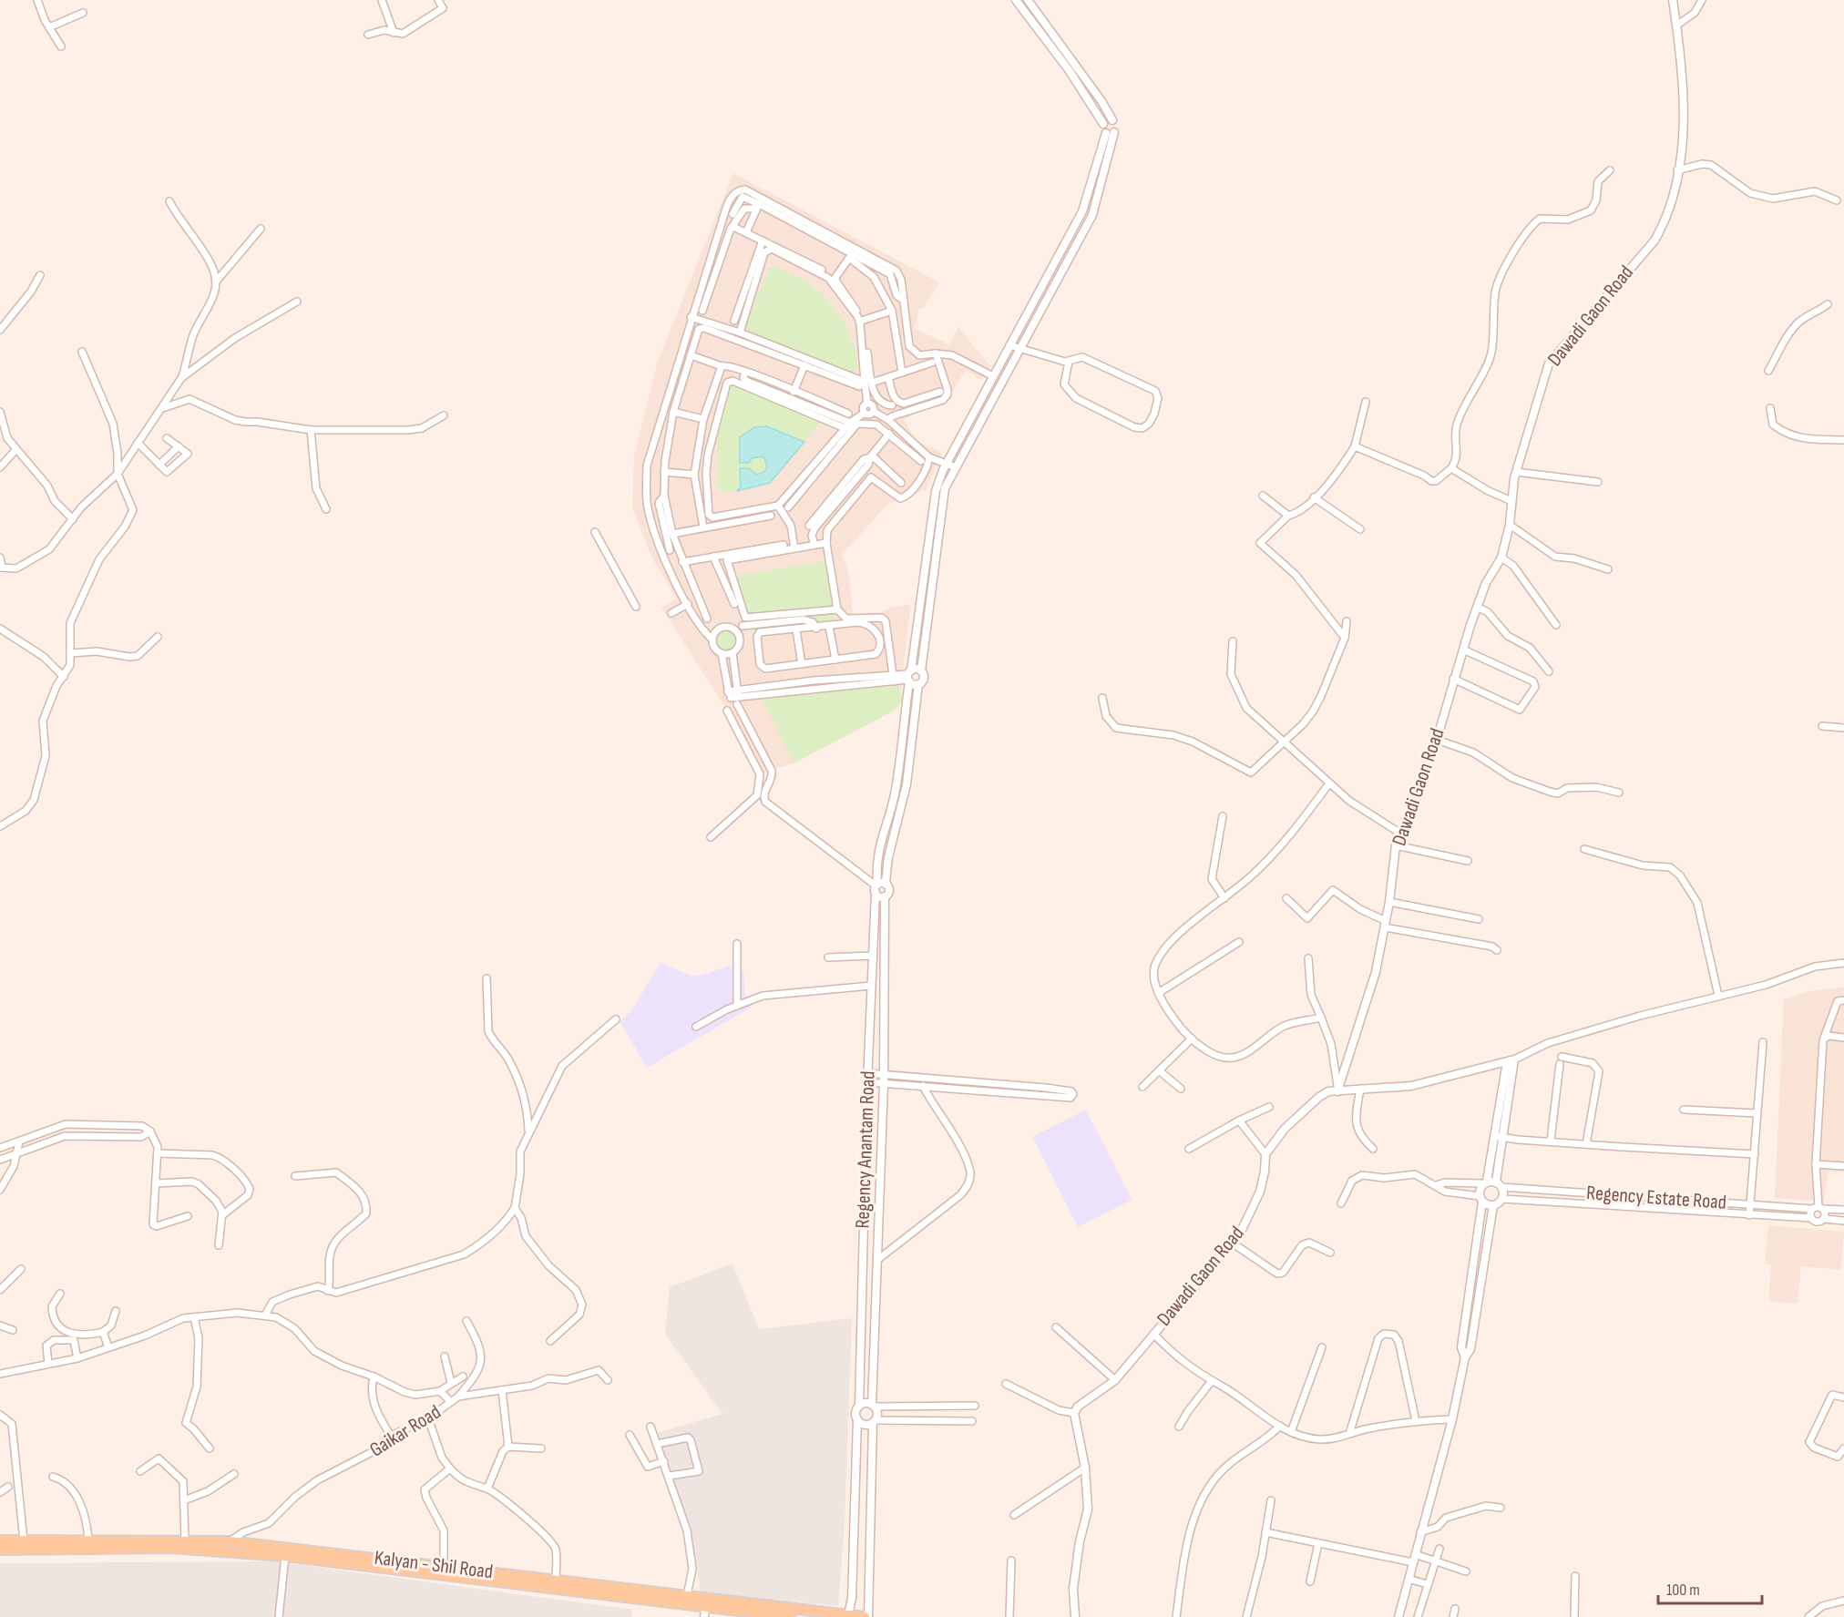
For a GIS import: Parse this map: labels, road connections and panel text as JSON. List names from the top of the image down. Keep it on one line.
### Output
{"streets":{"main road":["Kalyan - Shil Road"],"street":["Dawadi Gaon Road","Regency Anantam Road","Regency Estate Road","Gaikar Road"]},"crossings":[["Gaikar Road","Kalyan - Shil Road"]],"scale_bar":"100 m"}
